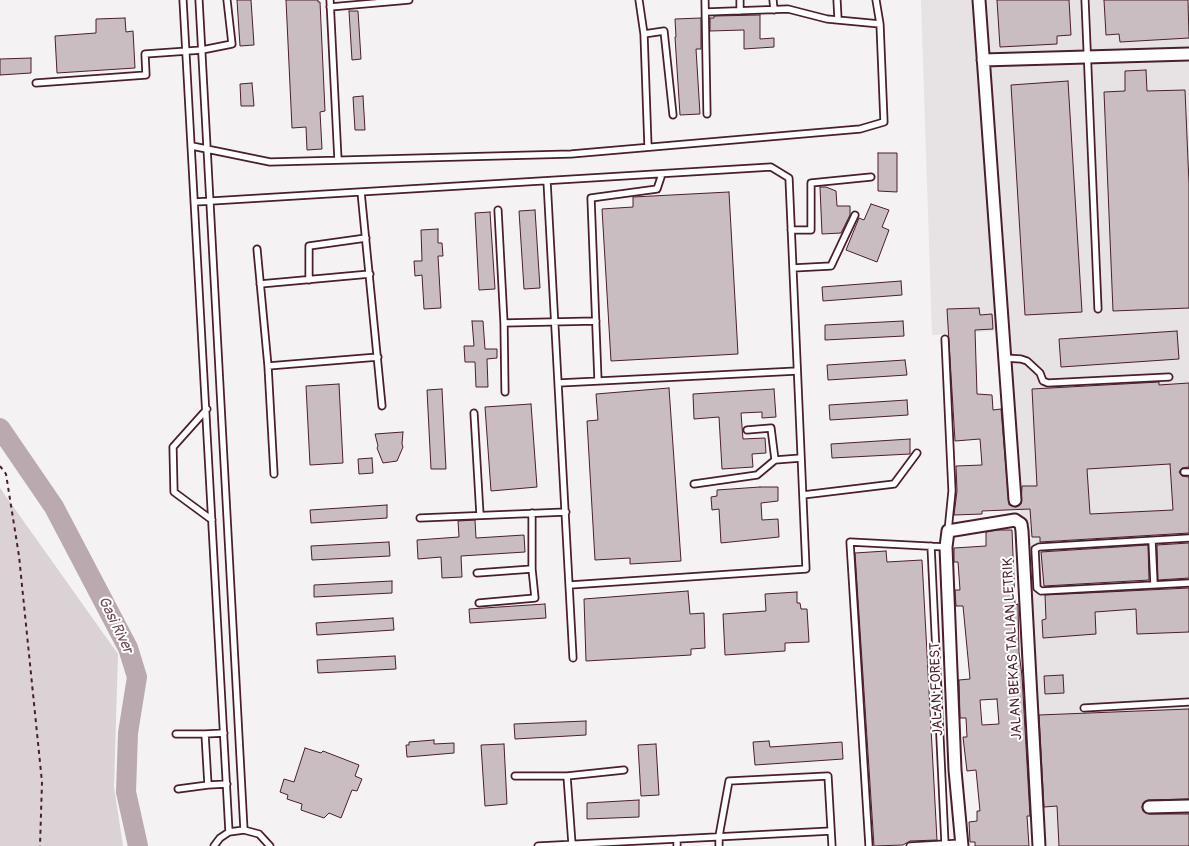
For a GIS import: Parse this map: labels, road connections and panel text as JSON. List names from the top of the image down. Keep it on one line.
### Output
{"streets":{"street":["JALAN BEKAS TALIAN LETRIK","JALAN FOREST"]},"crossings":[["JALAN BEKAS TALIAN LETRIK","JALAN FOREST"]],"water":["Gasi River"]}
